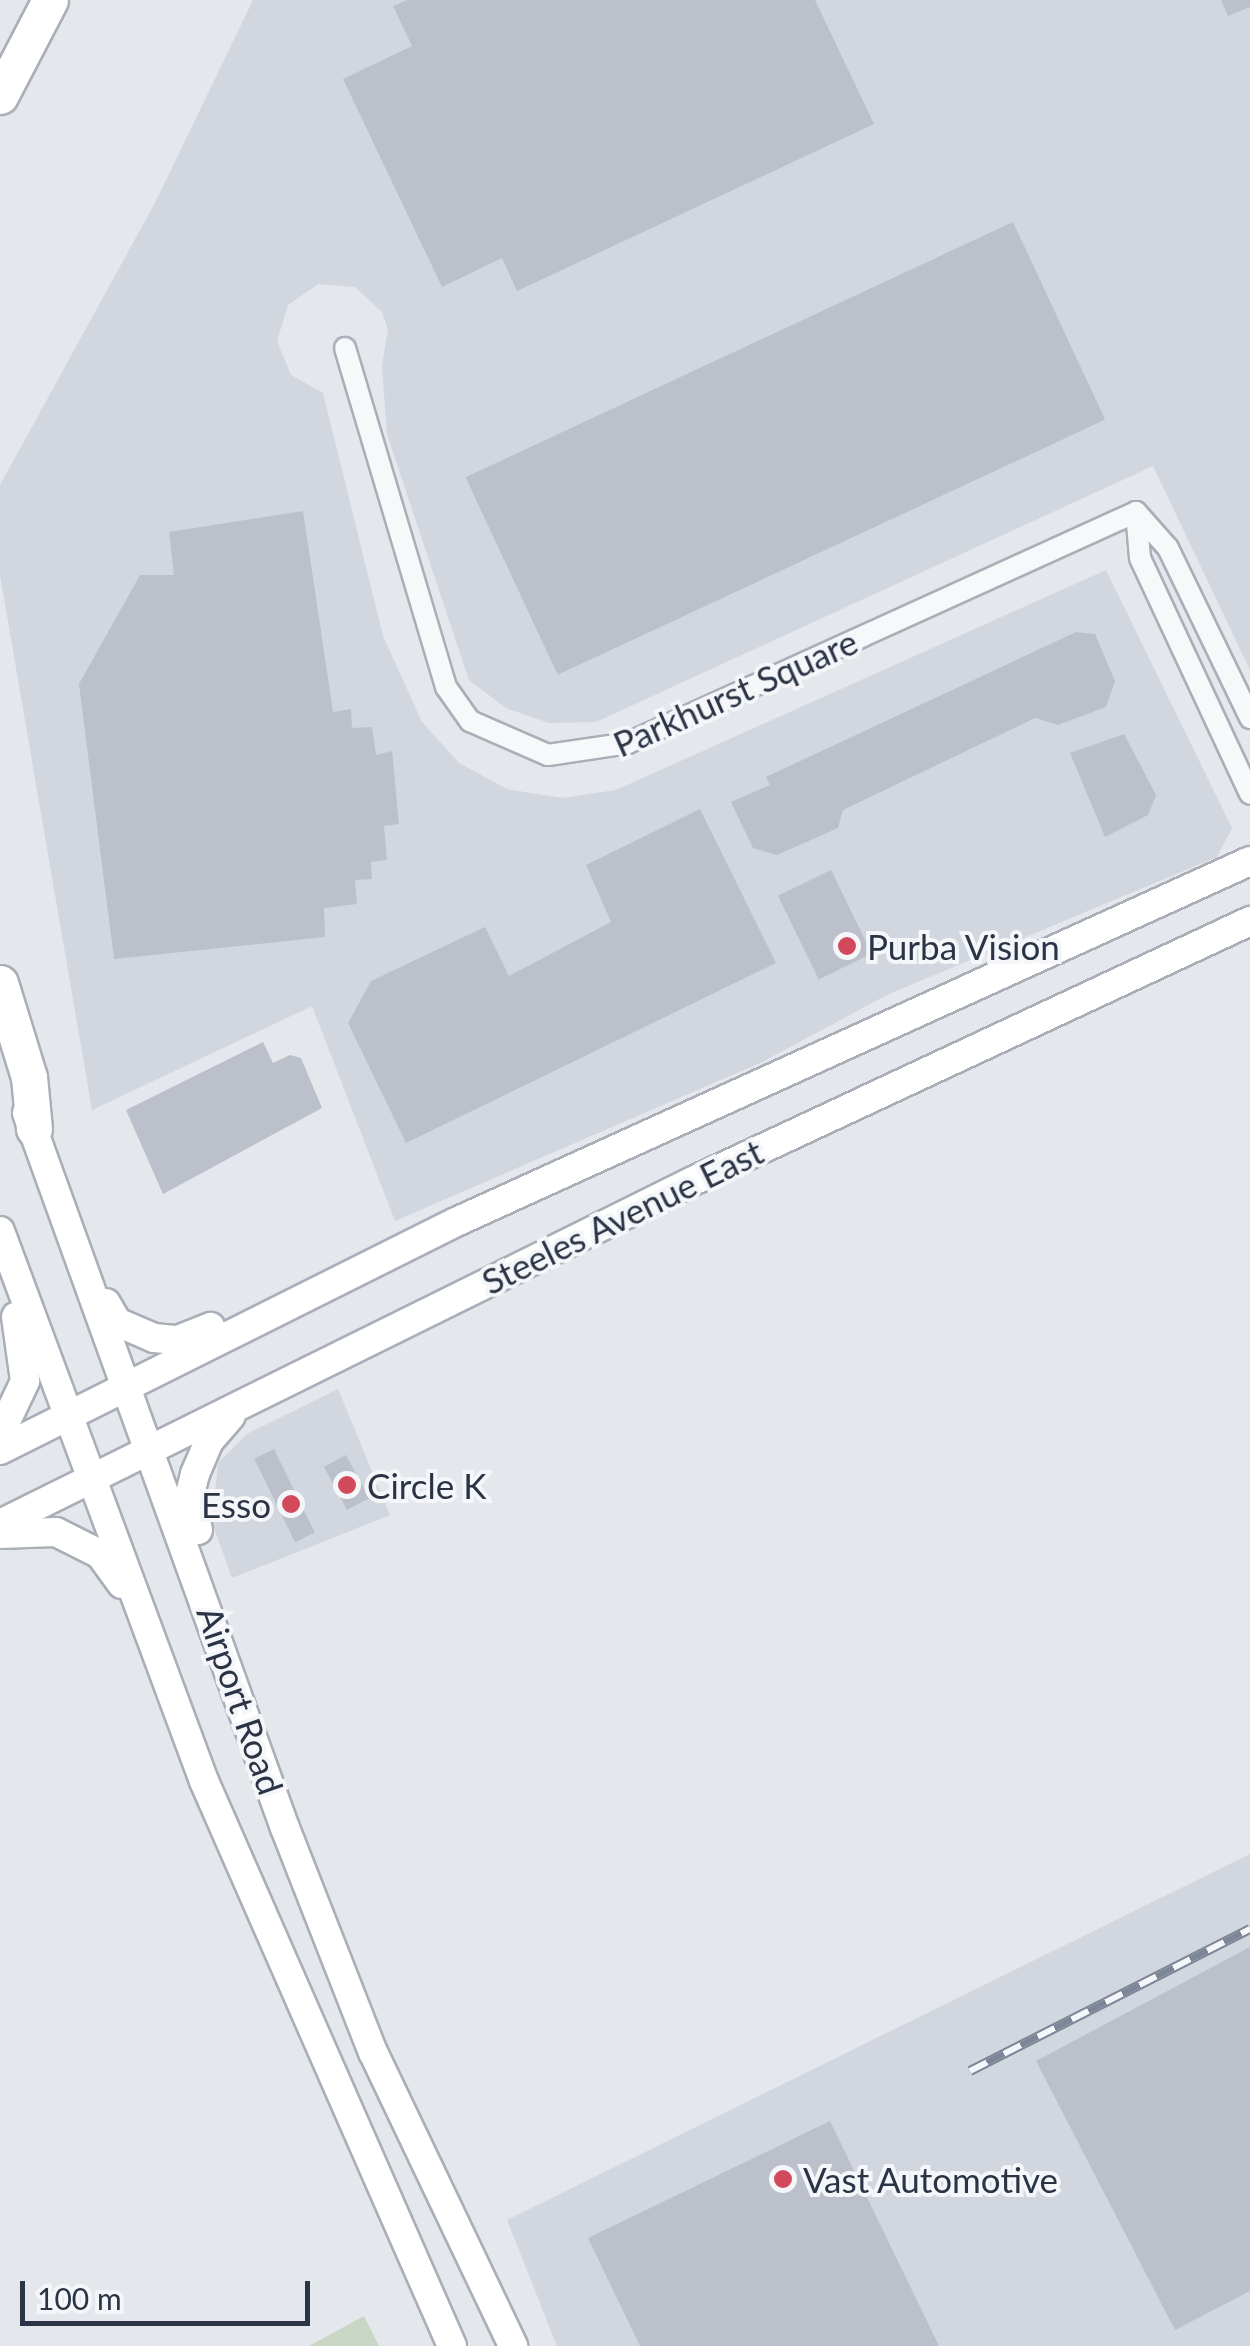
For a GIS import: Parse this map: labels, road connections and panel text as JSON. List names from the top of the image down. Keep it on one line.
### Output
{"streets":{"main road":["Steeles Avenue East","Airport Road"],"street":["Parkhurst Square"]},"crossings":[["Steeles Avenue East","Airport Road"]],"places":["Purba Vision","Circle K","Esso","Vast Automotive"],"scale_bar":"100 m"}
